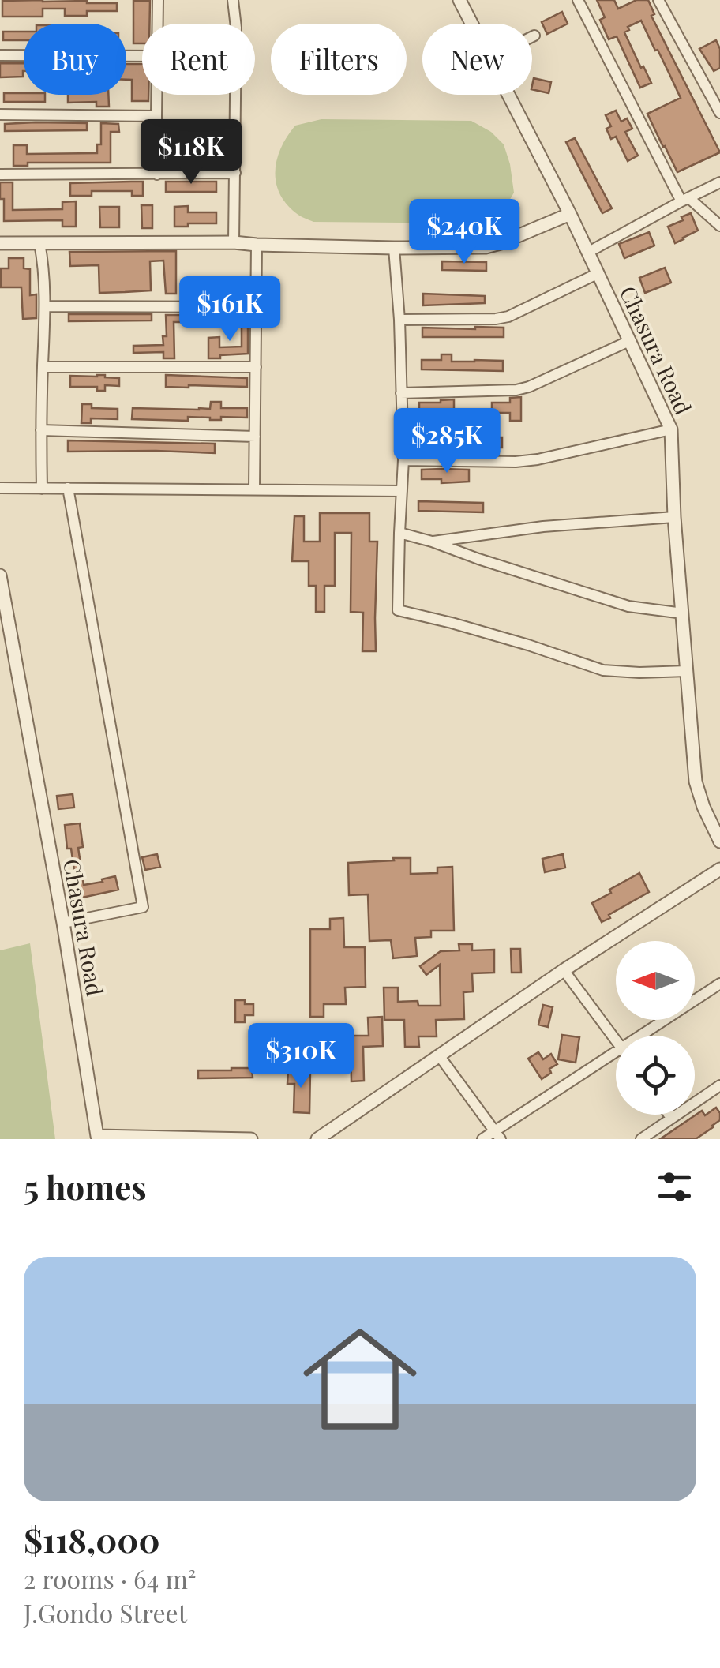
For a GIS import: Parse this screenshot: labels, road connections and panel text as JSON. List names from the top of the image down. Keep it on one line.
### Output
{"streets":{"street":["Chasura Road"]},"north":"left","page":{"chip":["Buy","Rent","Filters","New"],"price":["$118K","$240K","$161K","$285K","$310K"],"heading":"5 homes","list":[{"name":"$118,000","note":"2 rooms · 64 m² · J.Gondo Street"}]}}
